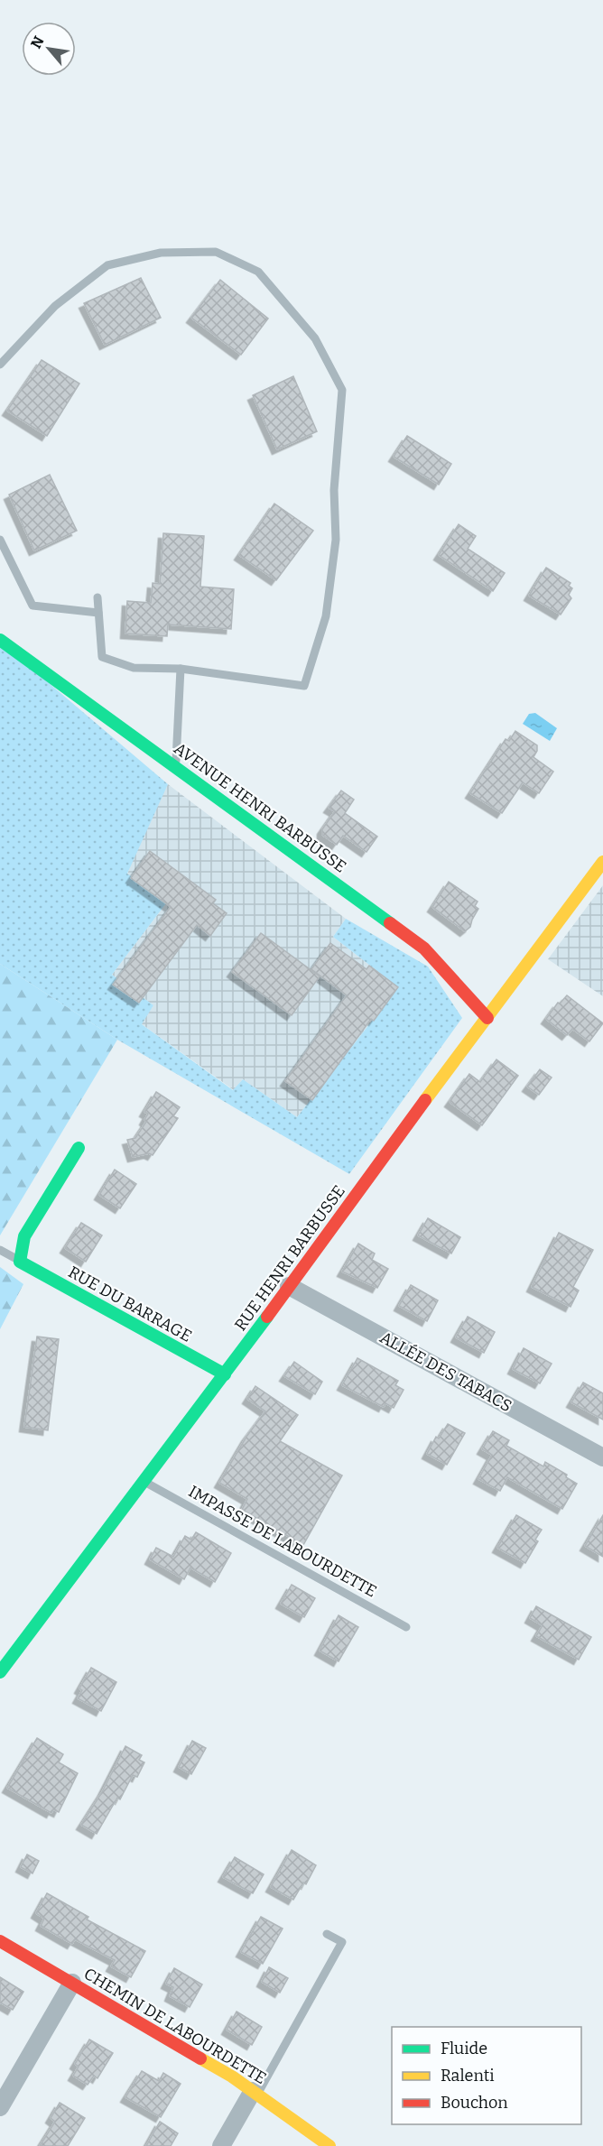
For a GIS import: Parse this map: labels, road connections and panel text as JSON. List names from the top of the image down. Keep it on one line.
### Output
{"streets":{"street":["AVENUE HENRI BARBUSSE","RUE HENRI BARBUSSE","RUE DU BARRAGE","ALLÉE DES TABACS","CHEMIN DE LABOURDETTE"],"lane":["IMPASSE DE LABOURDETTE"]},"crossings":[["AVENUE HENRI BARBUSSE","RUE HENRI BARBUSSE"],["RUE HENRI BARBUSSE","RUE DU BARRAGE"],["RUE HENRI BARBUSSE","ALLÉE DES TABACS"],["RUE HENRI BARBUSSE","IMPASSE DE LABOURDETTE"]],"legend":["Fluide","Ralenti","Bouchon"],"north":"top left"}
